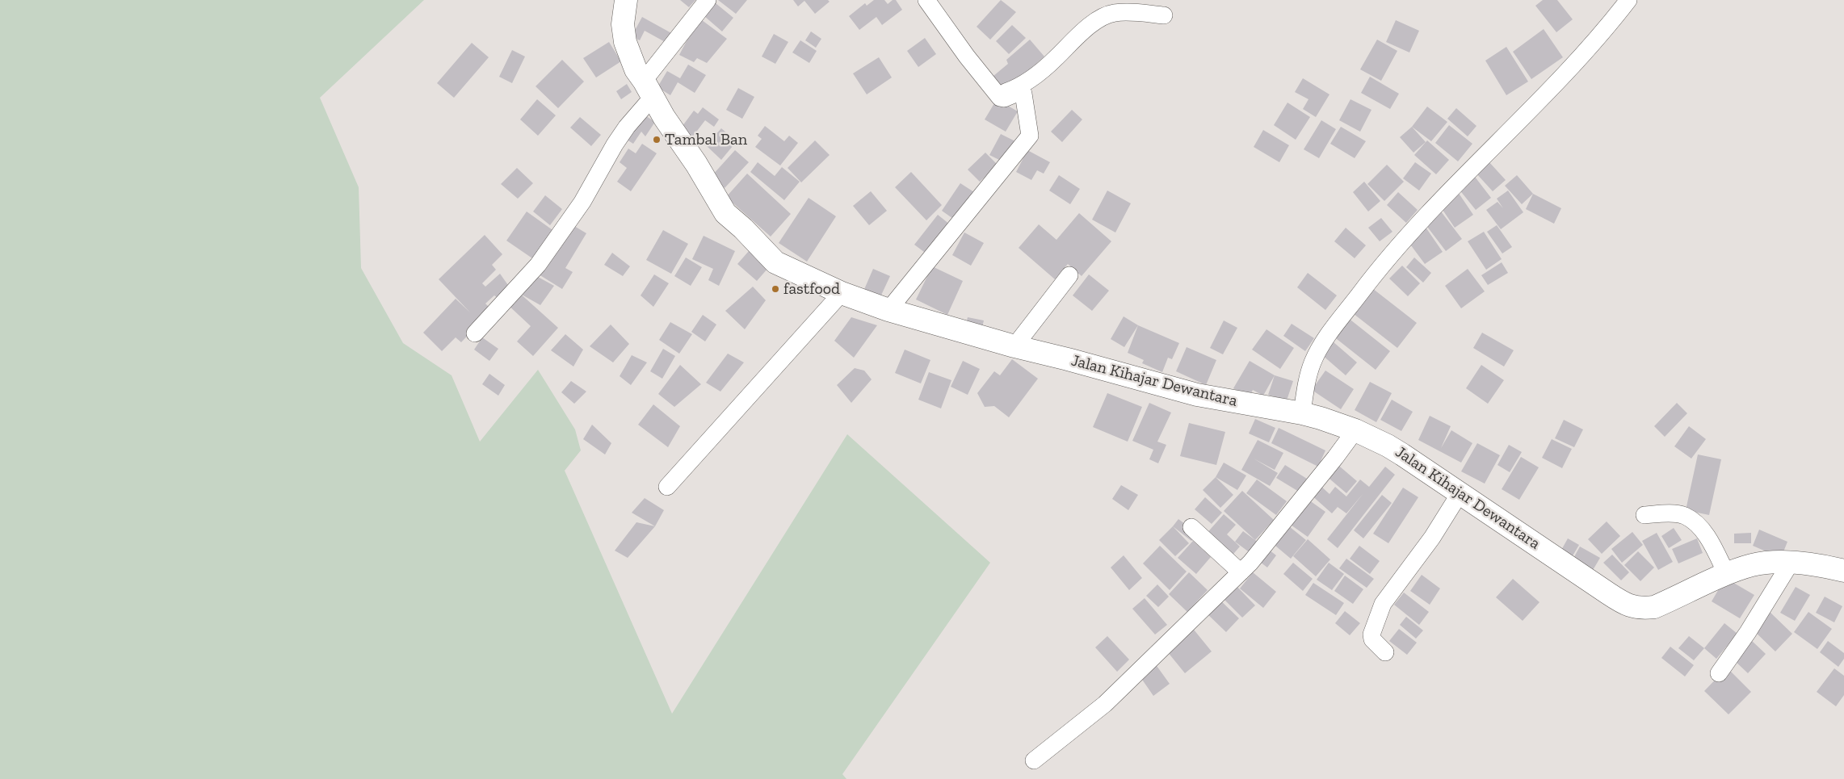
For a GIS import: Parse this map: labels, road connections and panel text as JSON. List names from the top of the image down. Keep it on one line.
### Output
{"streets":{"main road":["Jalan Kihajar Dewantara"]},"places":["Tambal Ban","fastfood"]}
